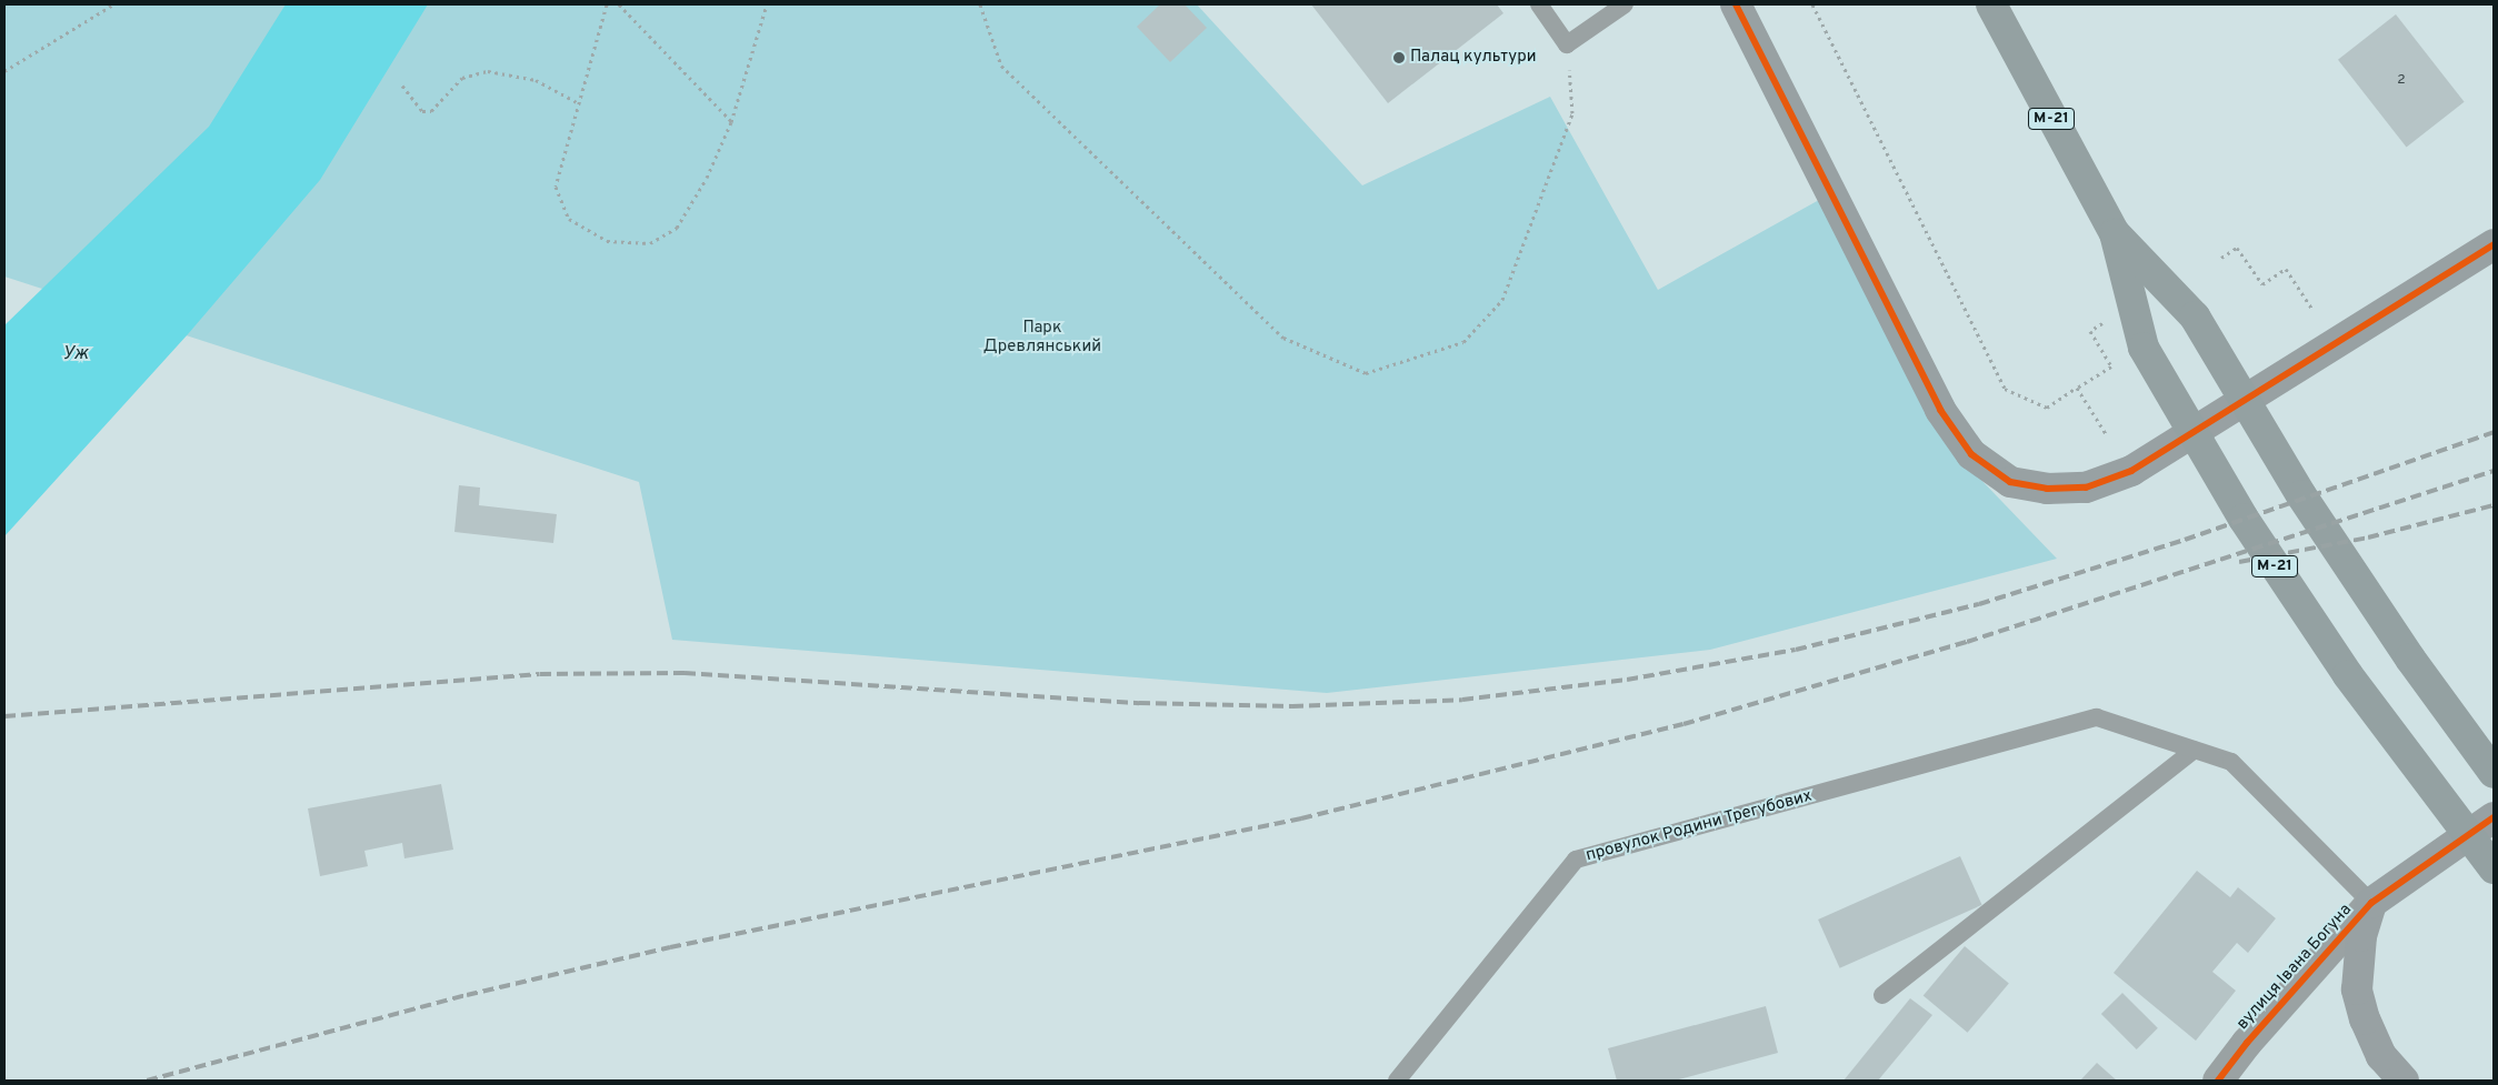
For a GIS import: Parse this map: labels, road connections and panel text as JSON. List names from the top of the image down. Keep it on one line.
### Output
{"streets":{"highway":["М-21"],"street":["вулиця Івана Богуна"],"lane":["провулок Родини Трегубових"]},"water":["Уж"],"parks":["Парк Древлянський"],"places":["Палац культури"],"house_numbers":["2"]}
